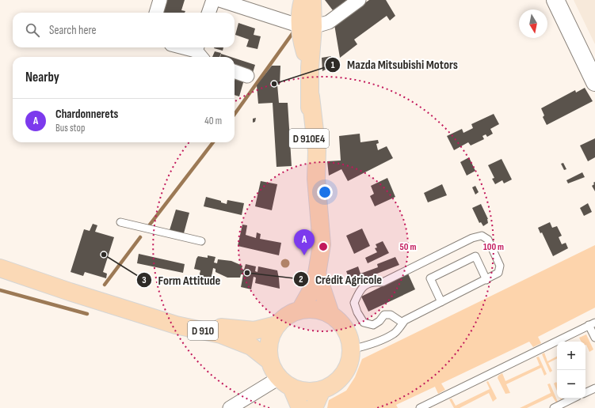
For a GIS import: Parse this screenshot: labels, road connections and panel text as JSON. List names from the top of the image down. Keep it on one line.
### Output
{"streets":{"main road":["D 910E4","D 910"]},"crossings":[["D 910E4","D 910"]],"places":["Mazda Mitsubishi Motors","Form Attitude","Crédit Agricole"],"north":"bottom","page":{"search":"Search here","heading":"Nearby","list":[{"mark":"A","name":"Chardonnerets","note":"Bus stop","value":"40 m"}],"pins":"A","map_buttons":["+","−"]},"rings":["50 m","100 m"]}
